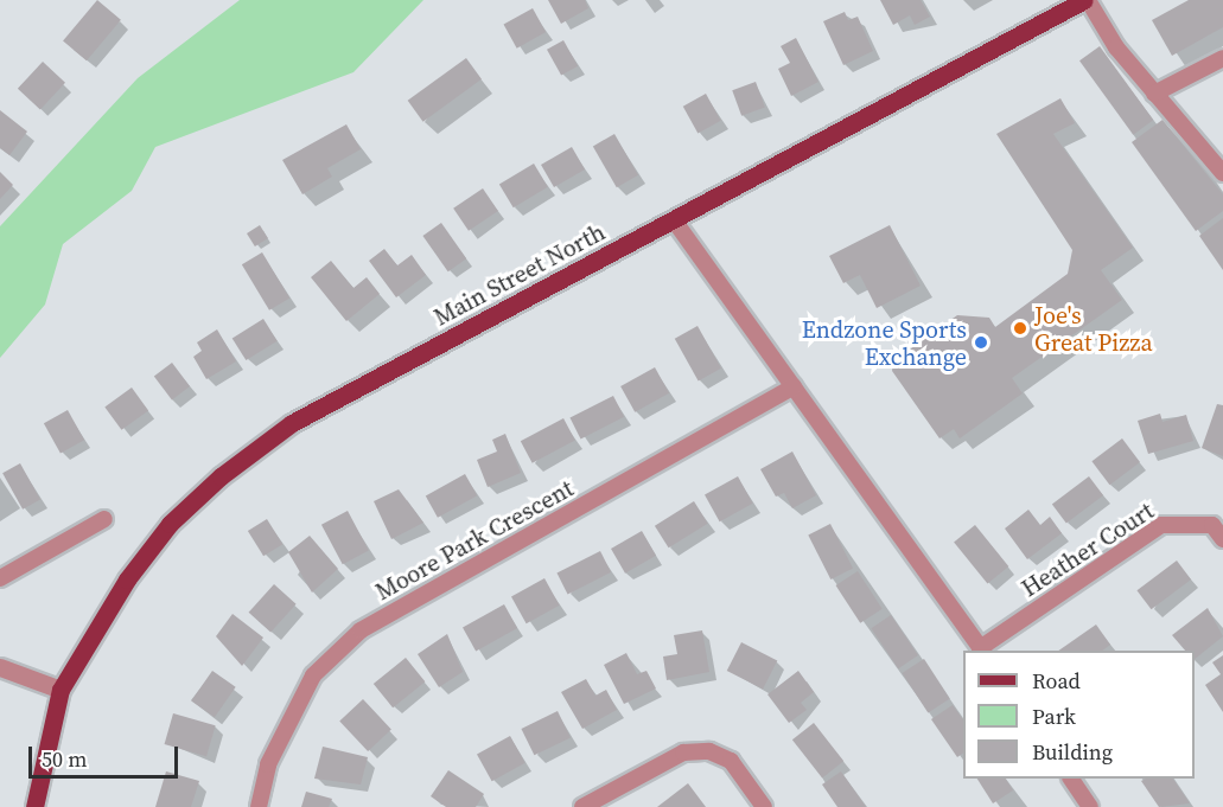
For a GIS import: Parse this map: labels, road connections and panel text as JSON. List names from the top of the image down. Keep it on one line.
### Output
{"streets":{"main road":["Main Street North"],"street":["Moore Park Crescent","Heather Court"]},"places":["Joe's Great Pizza","Endzone Sports Exchange"],"legend":["Road","Park","Building"],"scale_bar":"50 m"}
